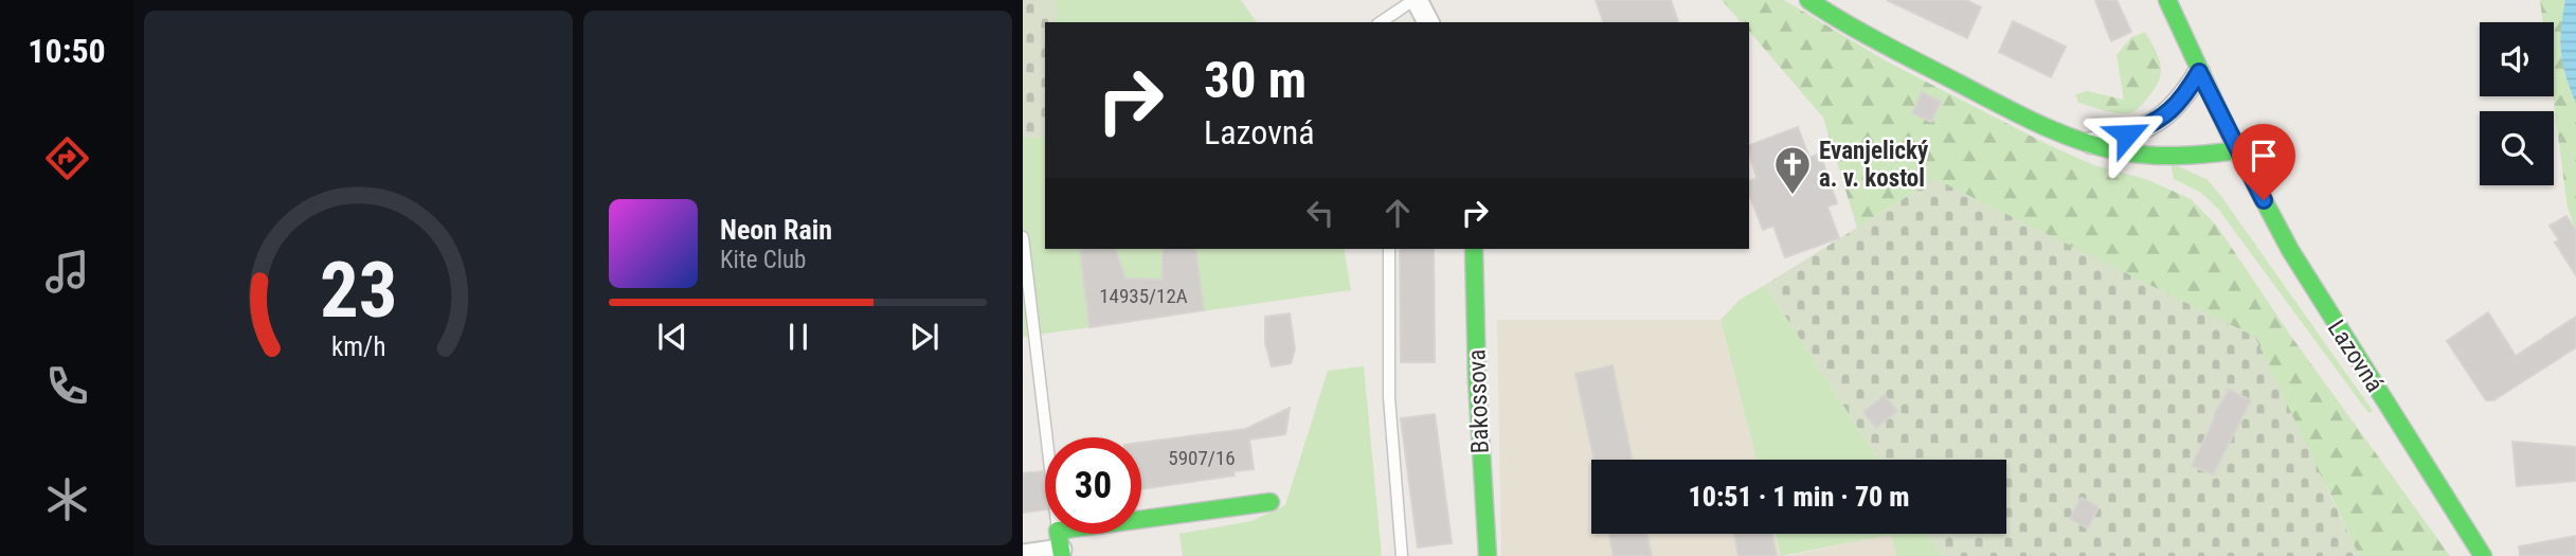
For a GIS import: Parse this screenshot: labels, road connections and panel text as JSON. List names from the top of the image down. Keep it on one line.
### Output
{"streets":{"street":["Lazovná","Bakossova"]},"places":{"church":["Evanjelický a. v. kostol"]},"house_numbers":["14935/12A","5907/16"],"page":{"tabs":"10:50","turn":["30 m","Lazovná"],"song":["Neon Rain","Kite Club"],"limit":"30","trip":"10:51 · 1 min · 70 m","gauge":["23","km/h"]}}
